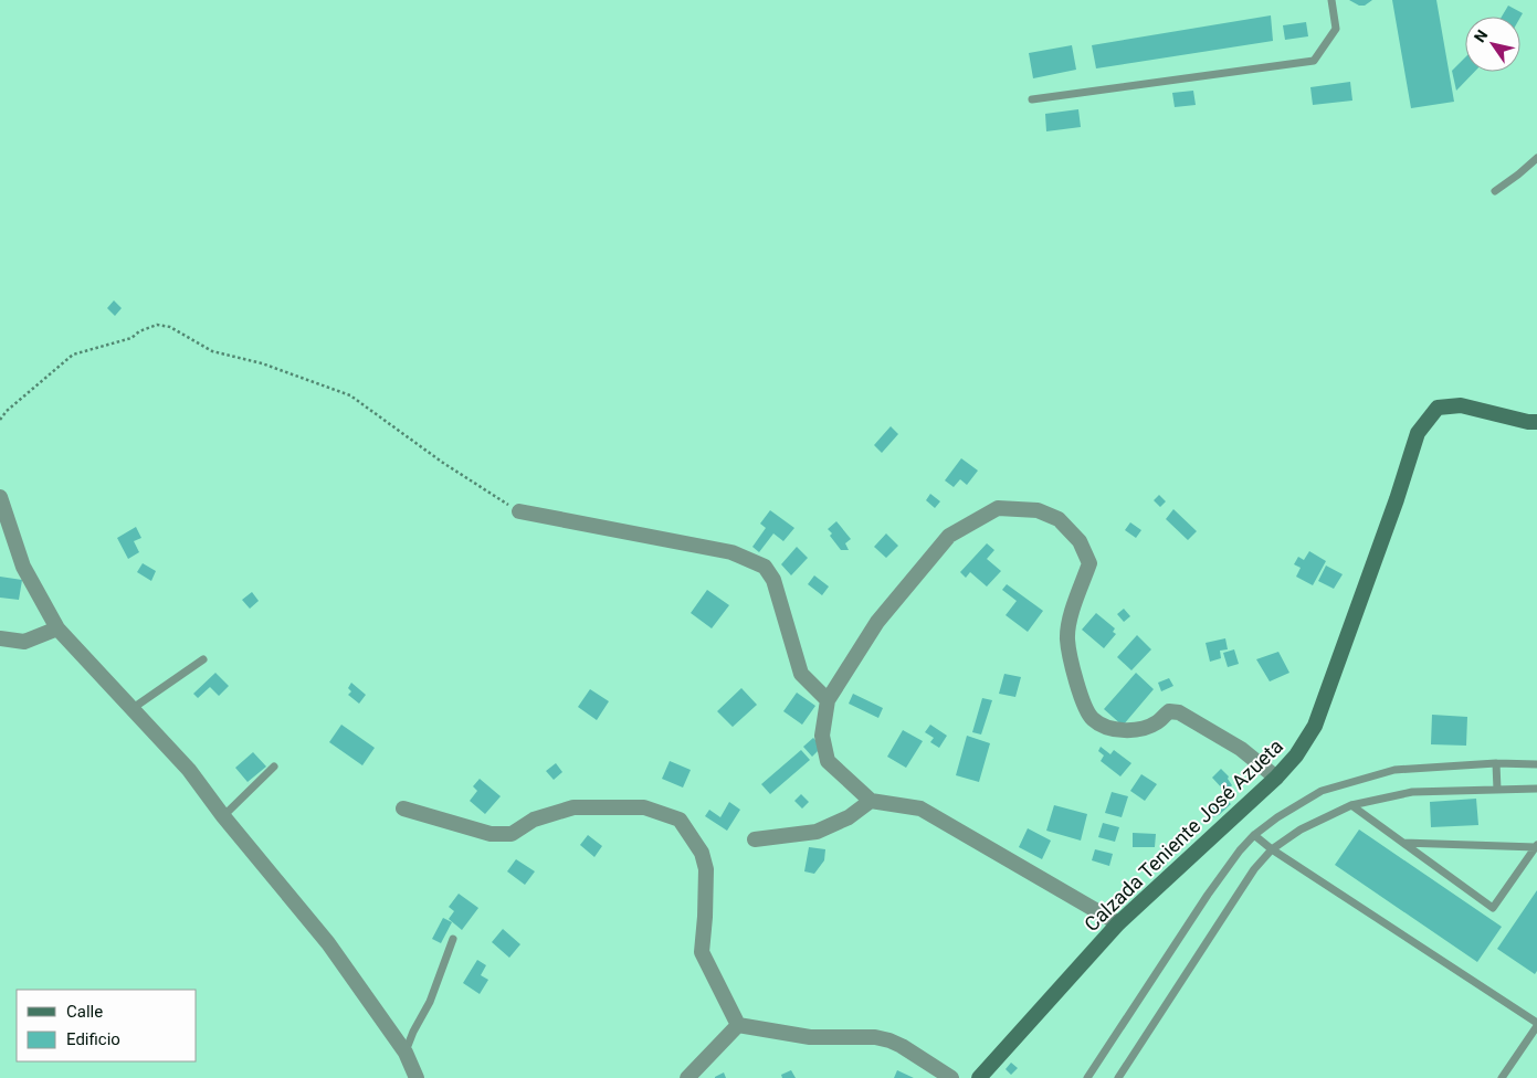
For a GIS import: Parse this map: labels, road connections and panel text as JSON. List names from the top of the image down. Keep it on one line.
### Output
{"streets":{"main road":["Calzada Teniente José Azueta"]},"legend":["Calle","Edificio"],"north":"top left"}
